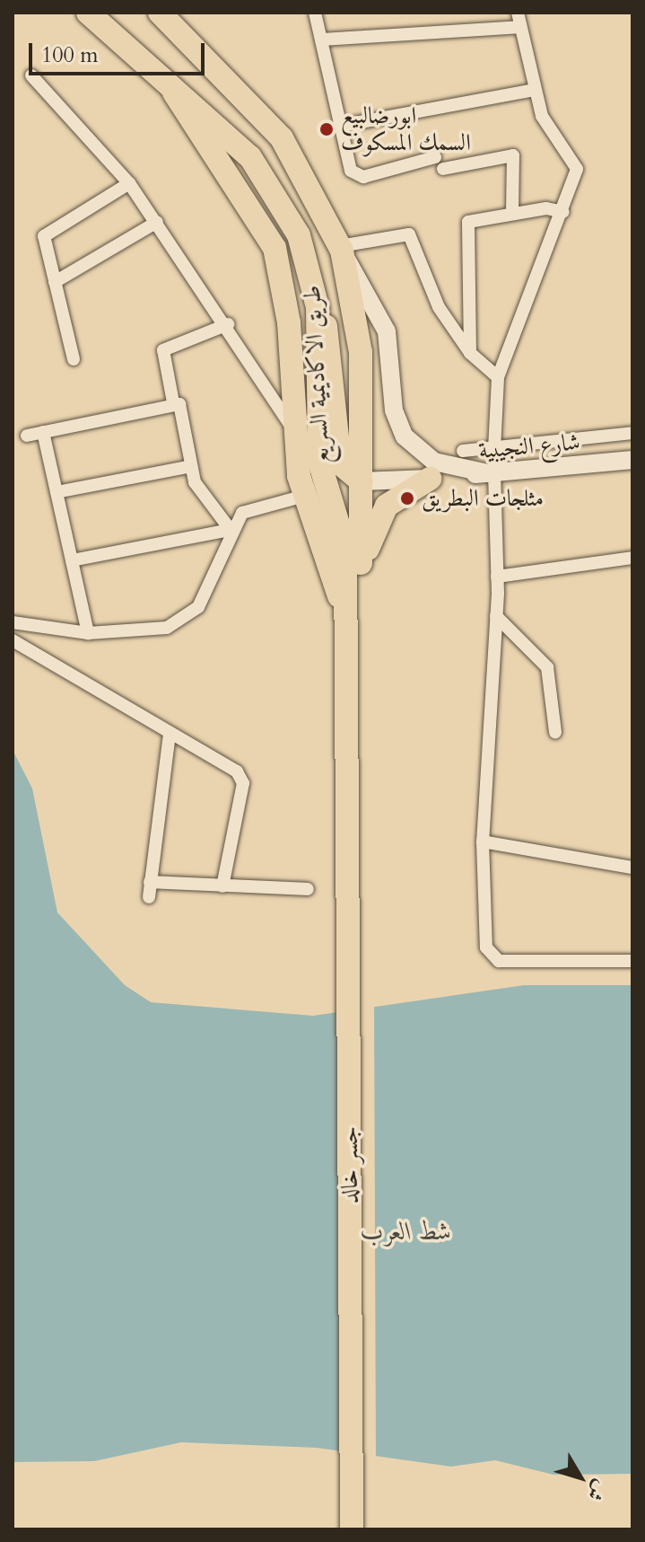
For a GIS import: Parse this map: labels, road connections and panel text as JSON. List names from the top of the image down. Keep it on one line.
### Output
{"streets":{"highway":["طريق الاكاديمية السريع","جسر خالد"],"main road":["شارع النجيبية"]},"crossings":[["طريق الاكاديمية السريع","شارع النجيبية"]],"water":["شط العرب"],"places":["ابورضالبيع السمك المسكوف","مثلجات البطريق"],"scale_bar":"100 m","north":"bottom right"}
